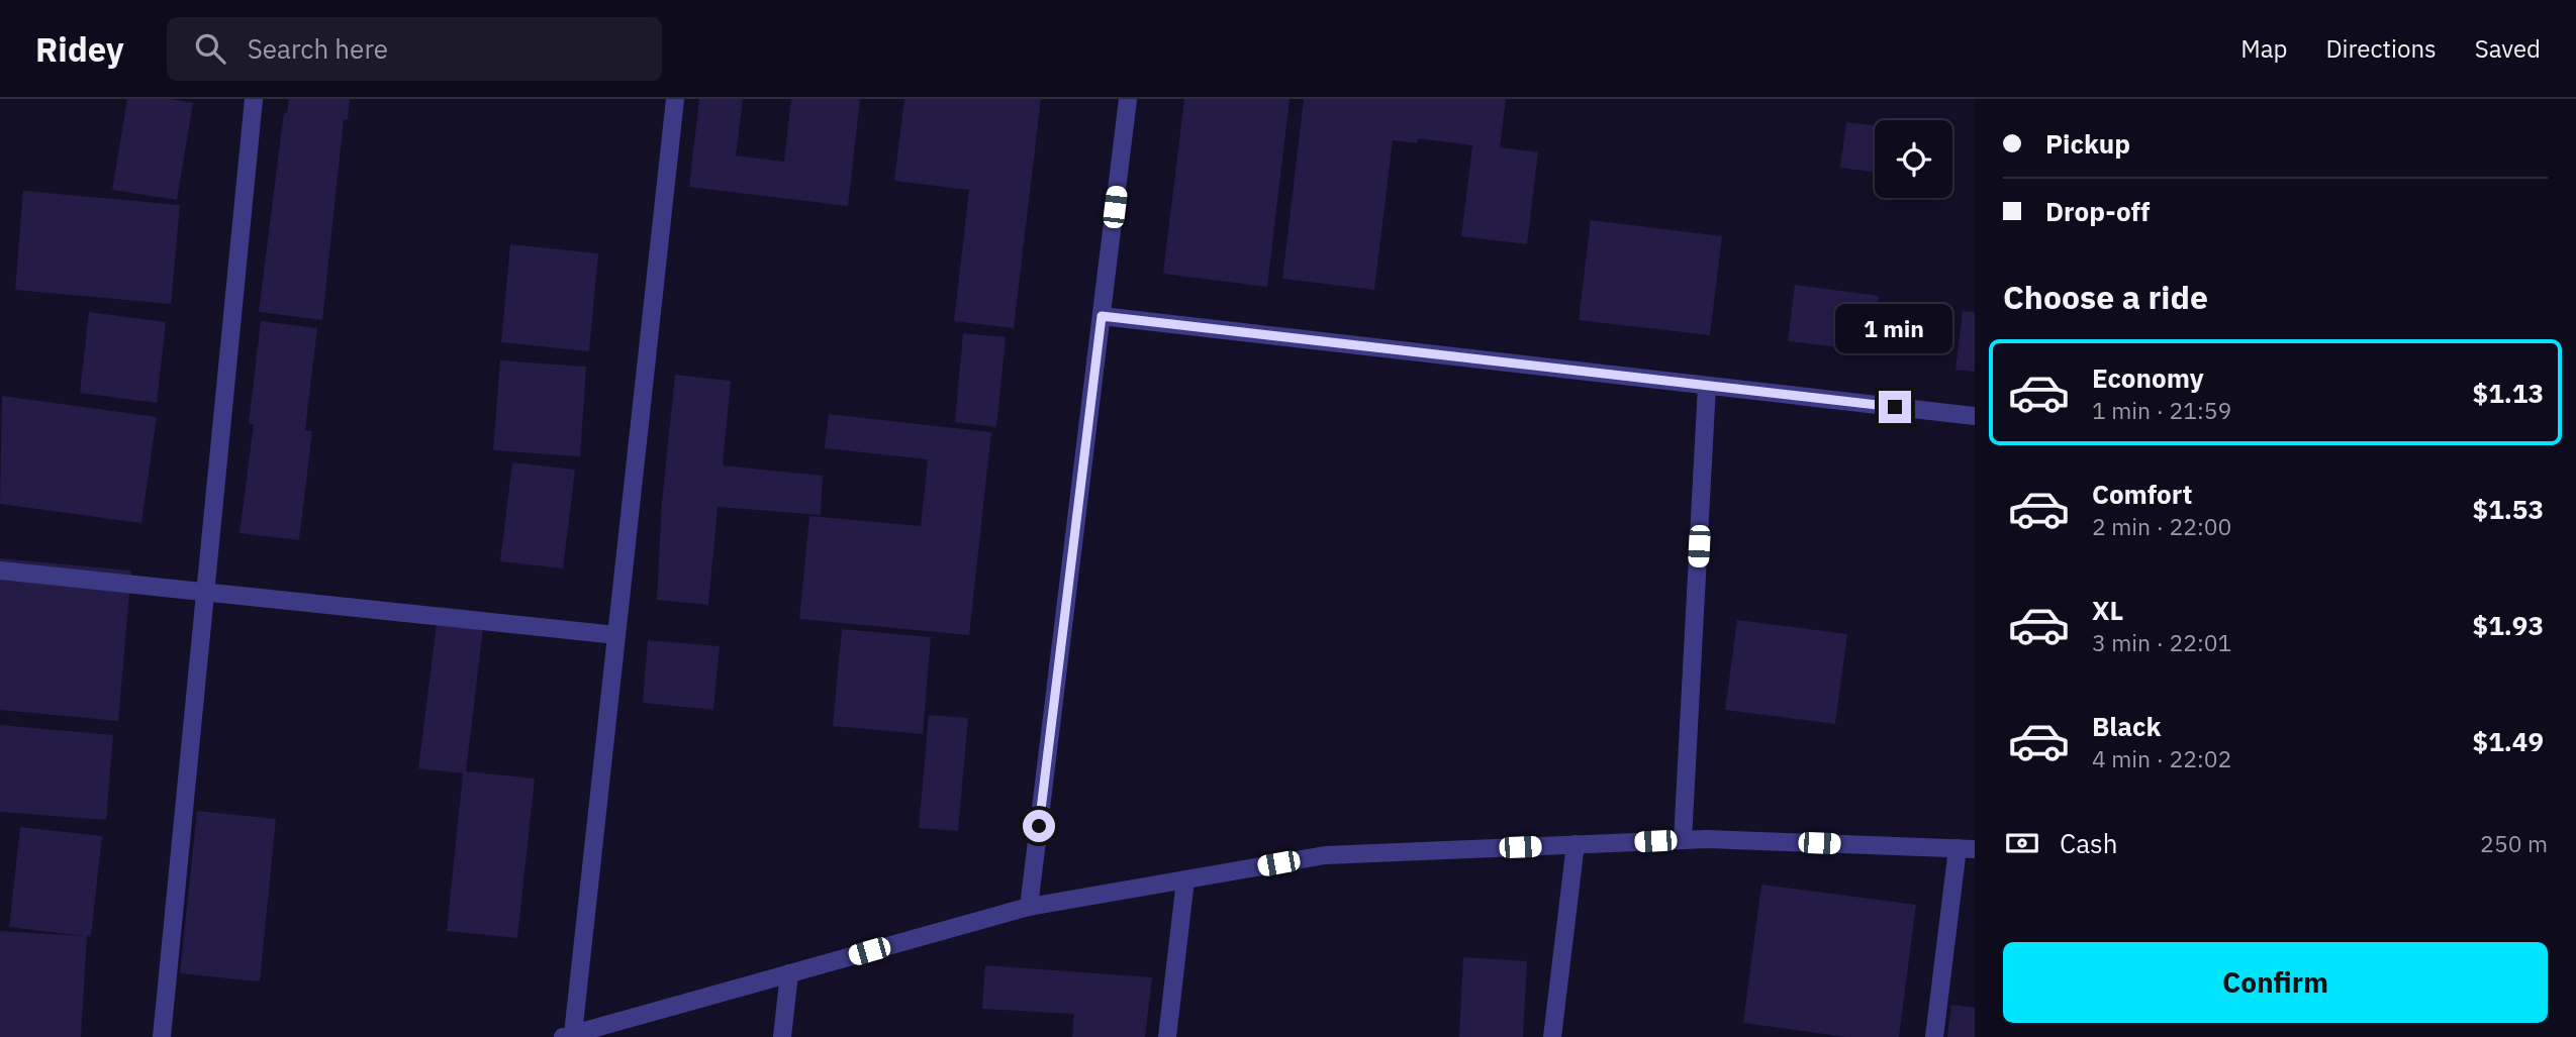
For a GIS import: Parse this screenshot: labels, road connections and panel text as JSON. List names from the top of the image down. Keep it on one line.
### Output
{"page":{"header":"Ridey","search":"Search here","nav":["Map","Directions","Saved"],"banner":["Pickup","Drop-off"],"heading":"Choose a ride","bubble":"1 min","list":[{"name":"Economy","note":"1 min · 21:59","value":"$1.13"},{"name":"Comfort","note":"2 min · 22:00","value":"$1.53"},{"name":"XL","note":"3 min · 22:01","value":"$1.93"},{"name":"Black","note":"4 min · 22:02","value":"$1.49"}],"pay":["Cash","250 m"],"buttons":"Confirm"}}
